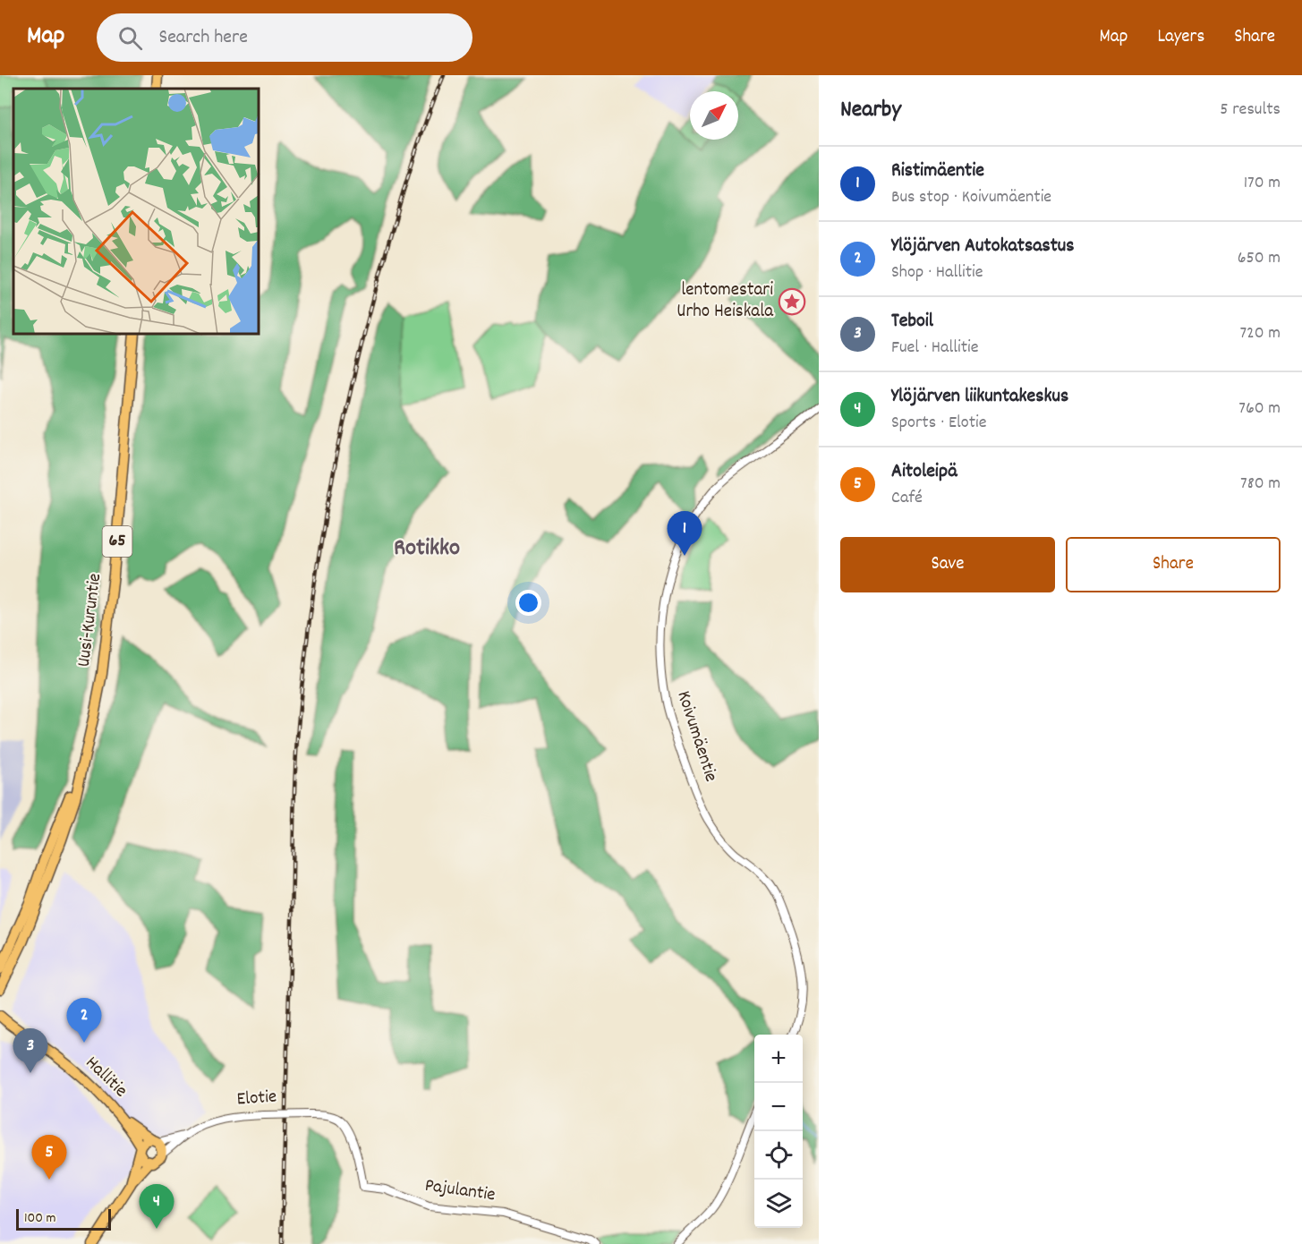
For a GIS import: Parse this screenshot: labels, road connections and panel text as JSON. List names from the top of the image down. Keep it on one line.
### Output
{"streets":{"main road":["65","Uusi-Kuruntie","Hallitie"],"street":["Koivumäentie","Elotie","Pajulantie"]},"crossings":[["Hallitie","Elotie"],["Elotie","Pajulantie"]],"districts":["Rotikko"],"places":{"place":["lentomestari Urho Heiskala"]},"scale_bar":"100 m","north":"top right","page":{"header":"Map","search":"Search here","nav":["Map","Layers","Share"],"heading":["Nearby","5 results"],"list":[{"mark":"1","name":"Ristimäentie","note":"Bus stop · Koivumäentie","value":"170 m"},{"mark":"2","name":"Ylöjärven Autokatsastus","note":"Shop · Hallitie","value":"650 m"},{"mark":"3","name":"Teboil","note":"Fuel · Hallitie","value":"720 m"},{"mark":"4","name":"Ylöjärven liikuntakeskus","note":"Sports · Elotie","value":"760 m"},{"mark":"5","name":"Aitoleipä","note":"Café","value":"780 m"}],"pins":["1","2","3","5","4"],"buttons":["Save","Share"],"map_buttons":["+","−"],"scale":"100 m"}}
